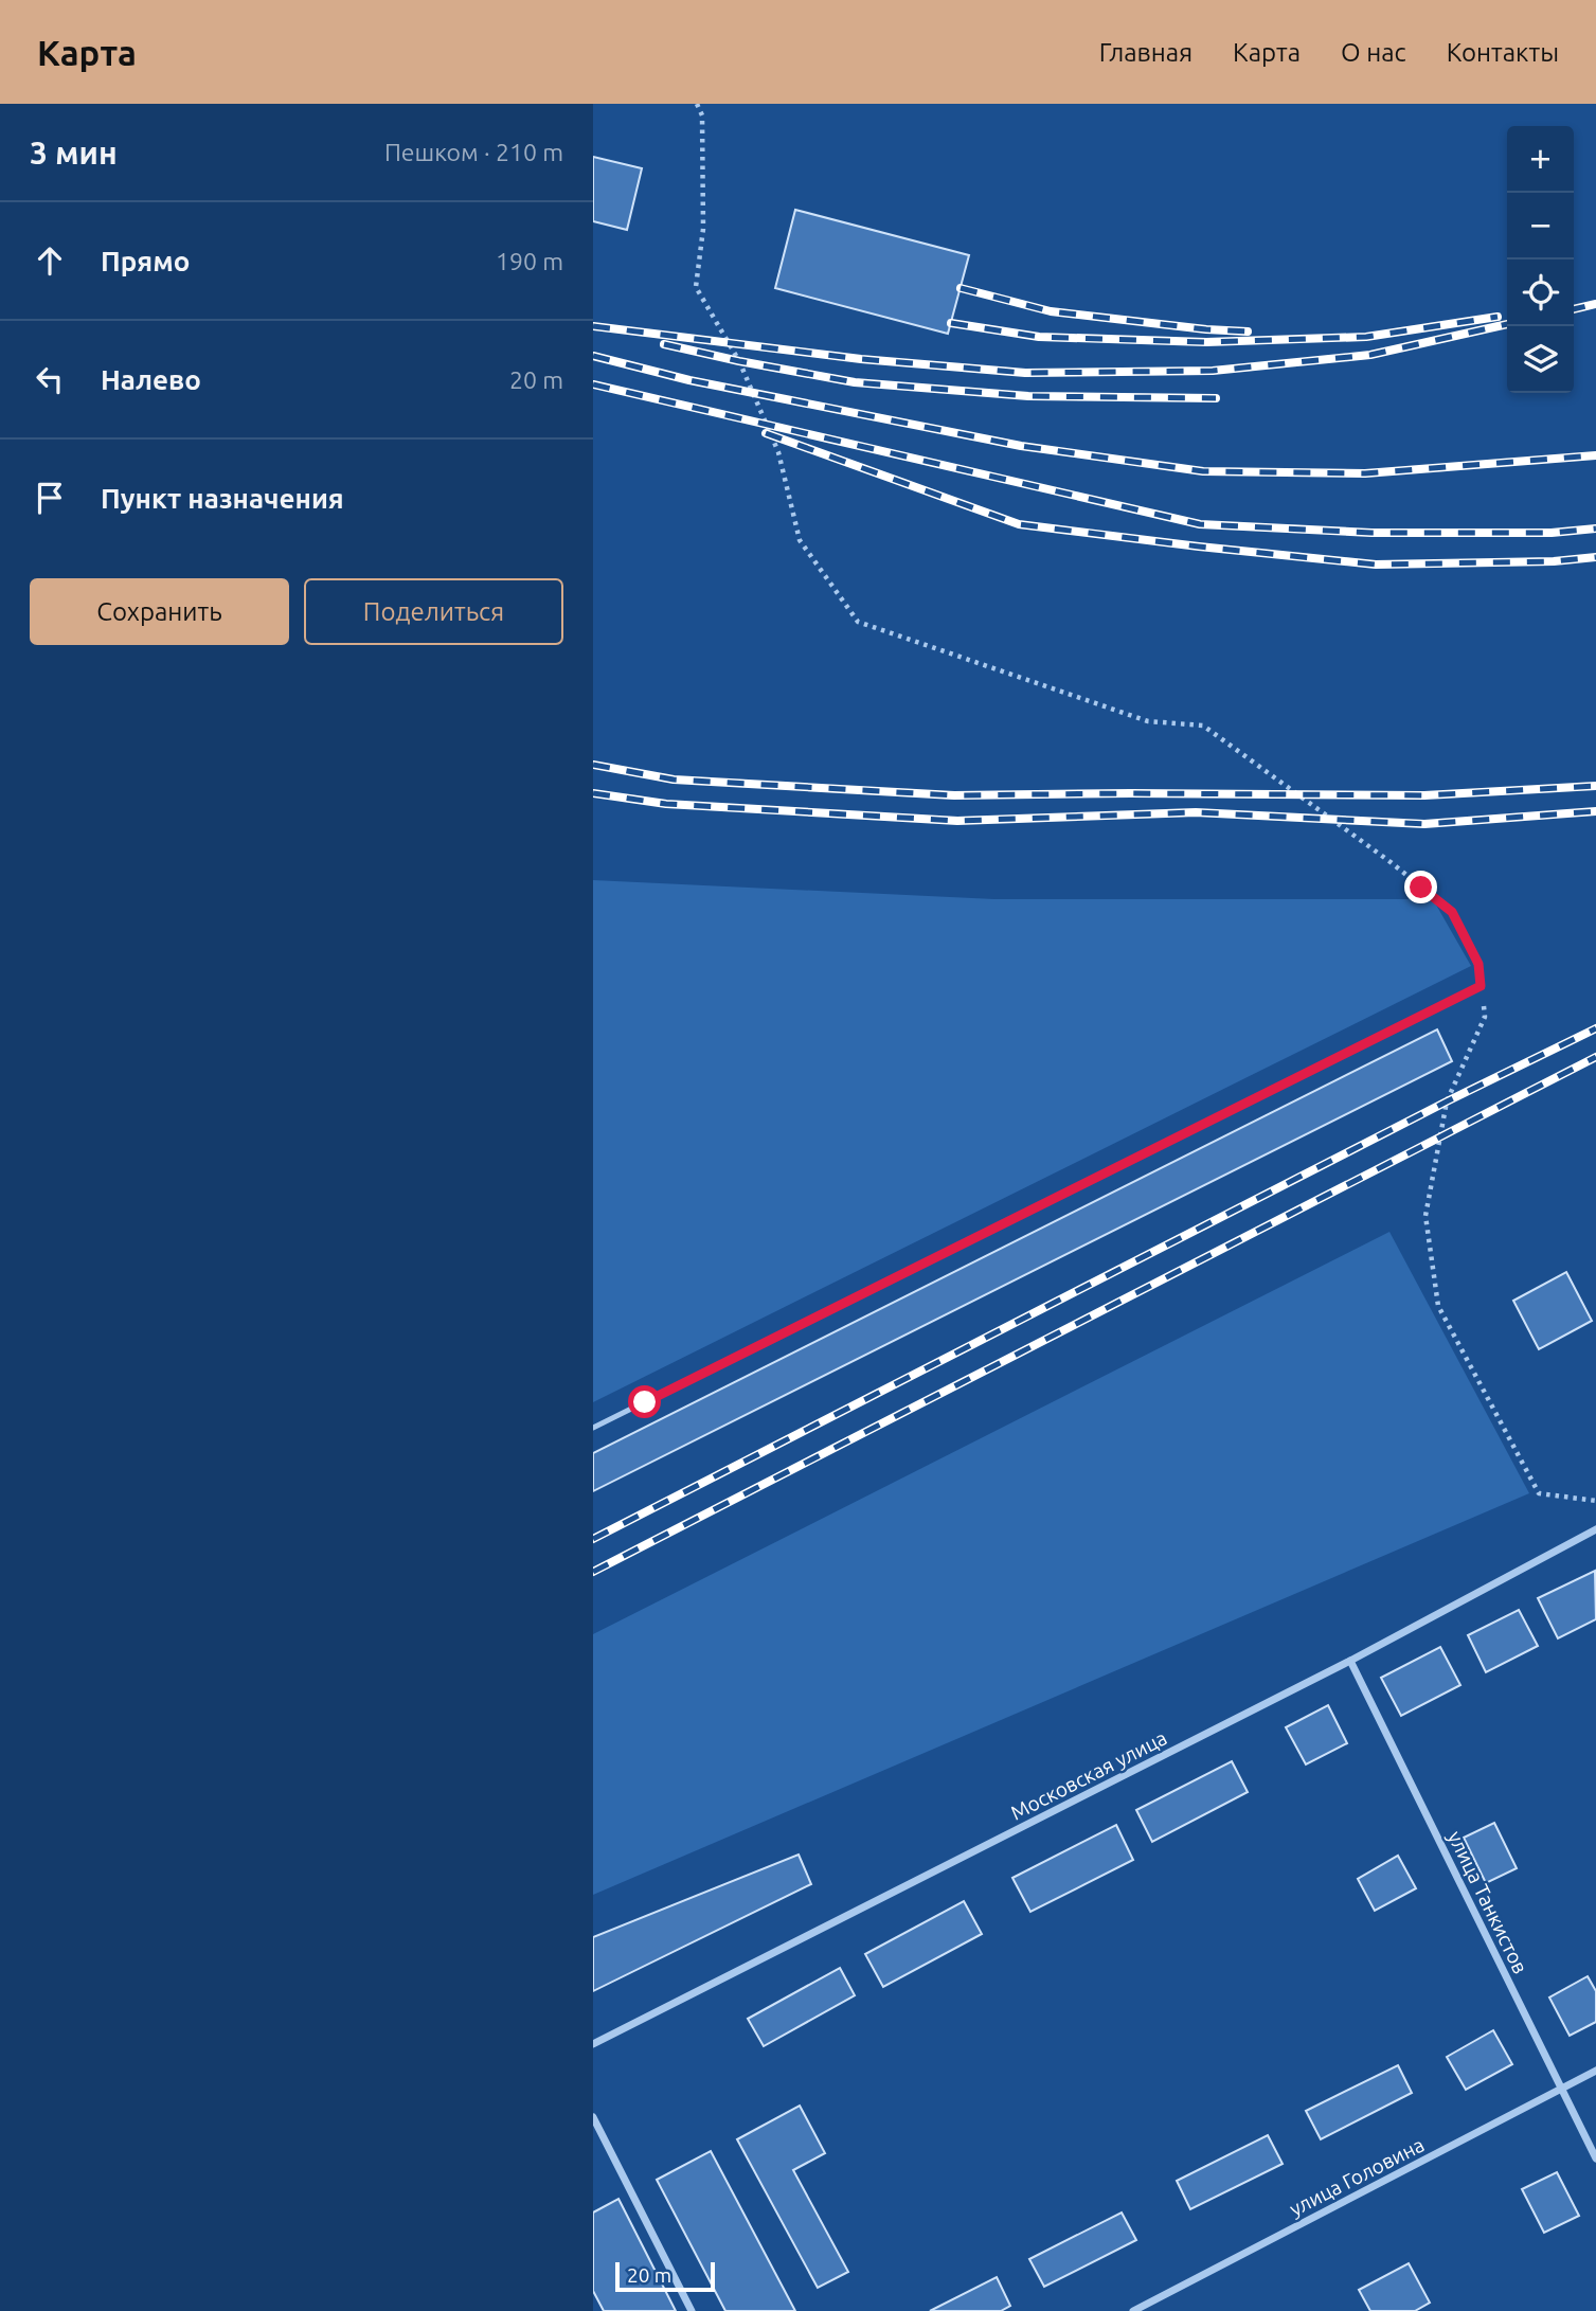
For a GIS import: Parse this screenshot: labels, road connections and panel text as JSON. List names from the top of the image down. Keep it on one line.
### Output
{"streets":{"street":["Московская улица","улица Танкистов","улица Головина"]},"crossings":[["Московская улица","улица Танкистов"],["улица Танкистов","улица Головина"]],"scale_bar":"20 m","page":{"header":"Карта","nav":["Главная","Карта","О нас","Контакты"],"heading":["3 мин","Пешком · 210 m"],"map_buttons":["+","−"],"list":[["Прямо","190 m"],["Налево","20 m"],"Пункт назначения"],"buttons":["Сохранить","Поделиться"],"scale":"20 m"}}
